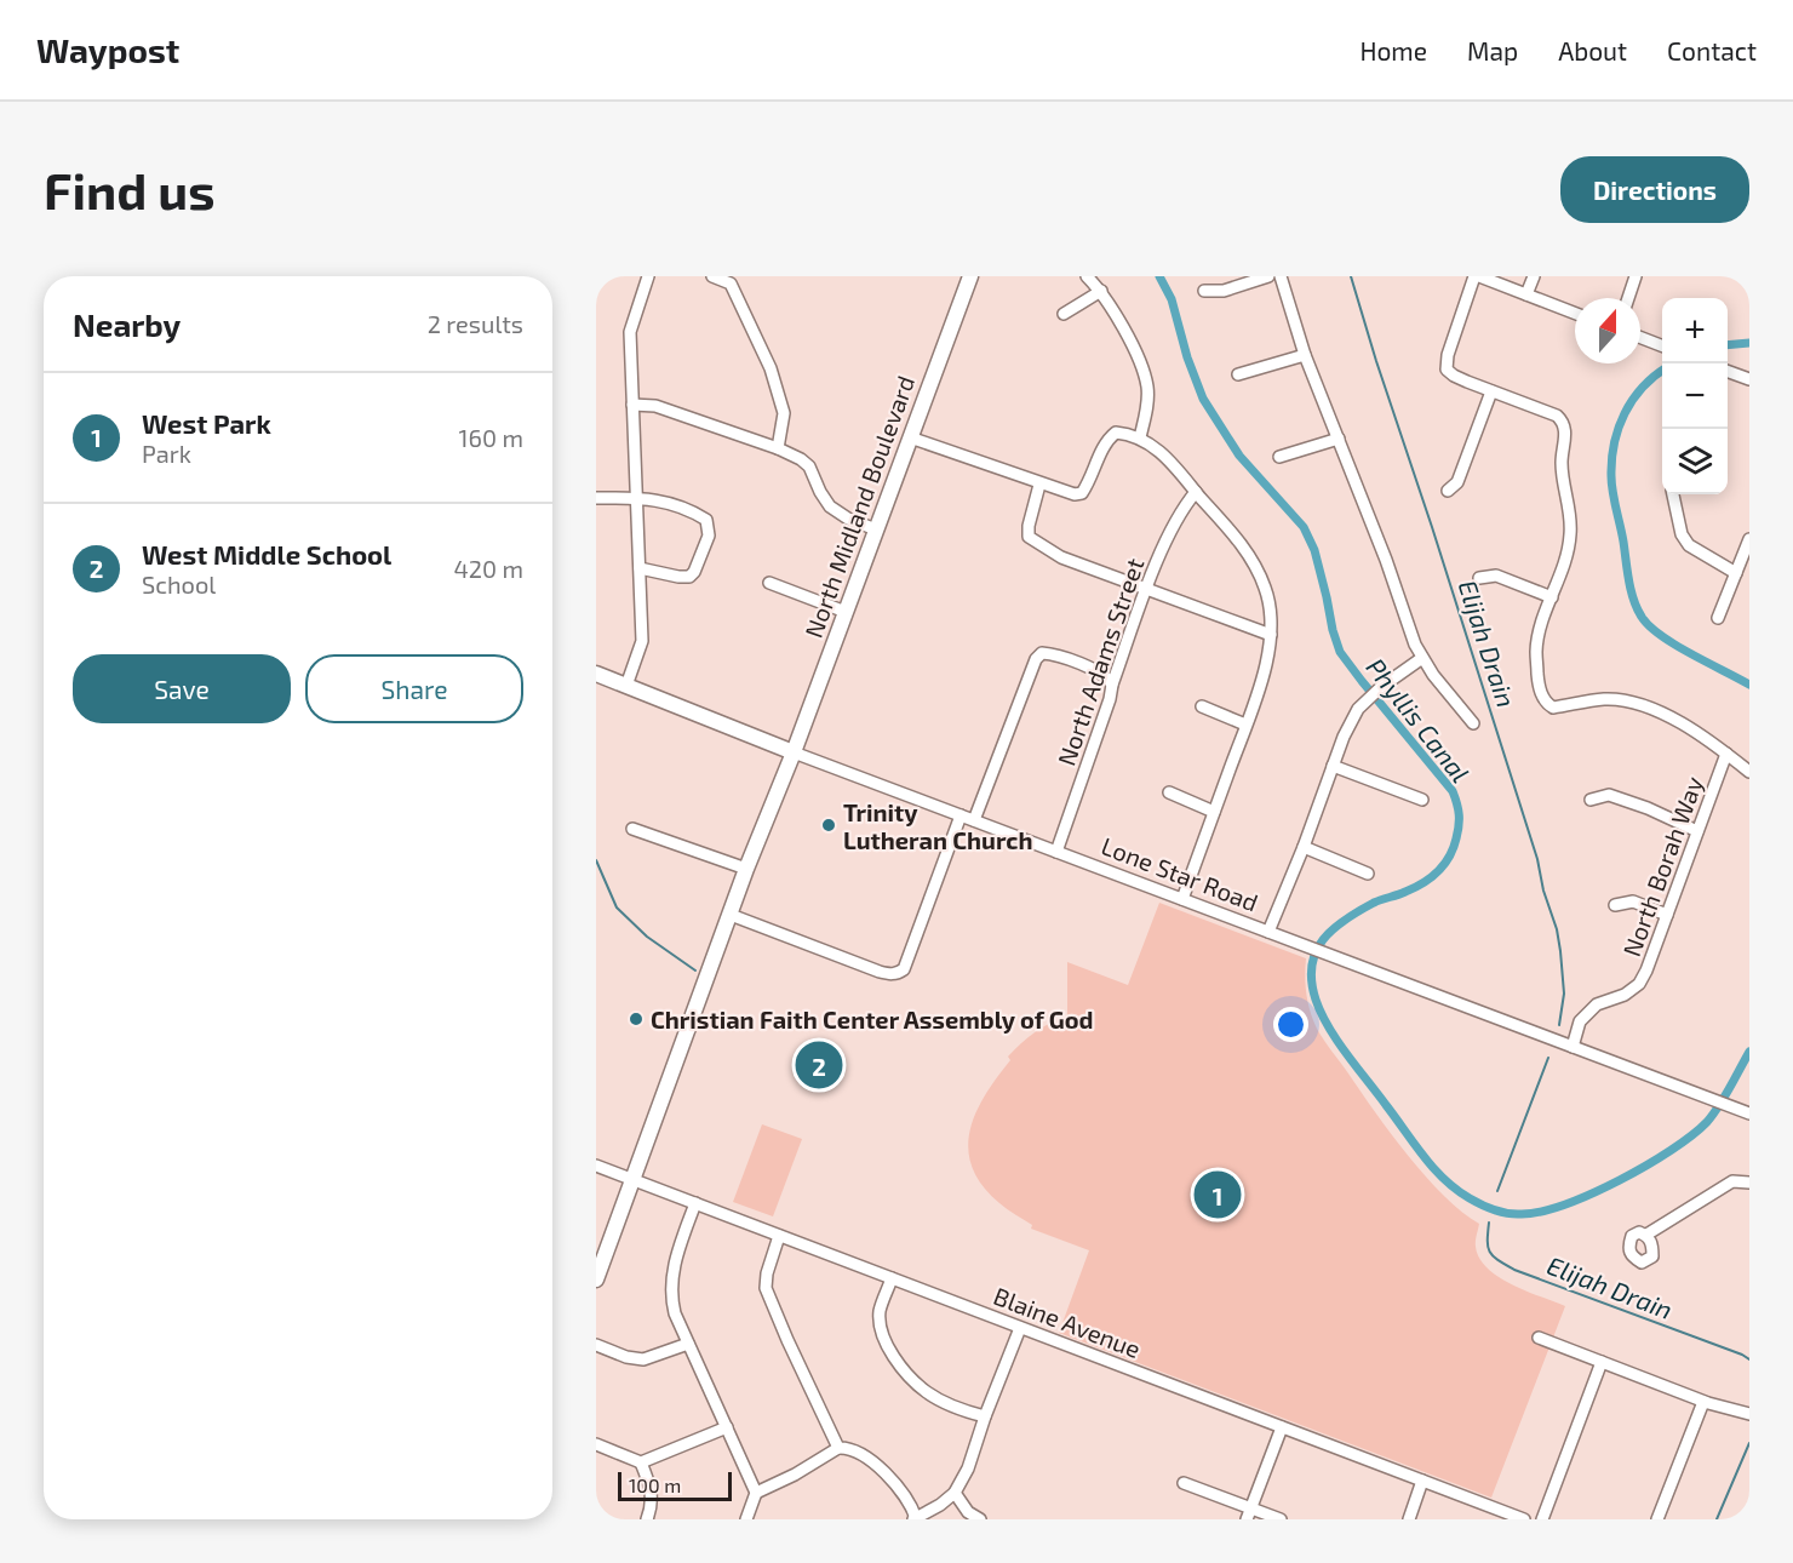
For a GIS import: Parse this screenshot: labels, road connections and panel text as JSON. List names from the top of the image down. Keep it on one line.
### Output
{"streets":{"main road":["North Midland Boulevard","Lone Star Road"],"street":["North Adams Street","North Borah Way","Blaine Avenue"]},"crossings":[["North Midland Boulevard","Lone Star Road"],["North Midland Boulevard","Blaine Avenue"],["North Adams Street","Lone Star Road"],["North Borah Way","Lone Star Road"]],"water":["Elijah Drain","Phyllis Canal"],"places":["Trinity Lutheran Church","Christian Faith Center Assembly of God"],"scale_bar":"100 m","north":"top","page":{"header":"Waypost","nav":["Home","Map","About","Contact"],"buttons":["Directions",["Save","Share"]],"title":"Find us","heading":["Nearby","2 results"],"map_buttons":["+","−"],"list":[{"mark":"1","name":"West Park","note":"Park","value":"160 m"},{"mark":"2","name":"West Middle School","note":"School","value":"420 m"}],"pins":["2","1"],"scale":"100 m"}}
